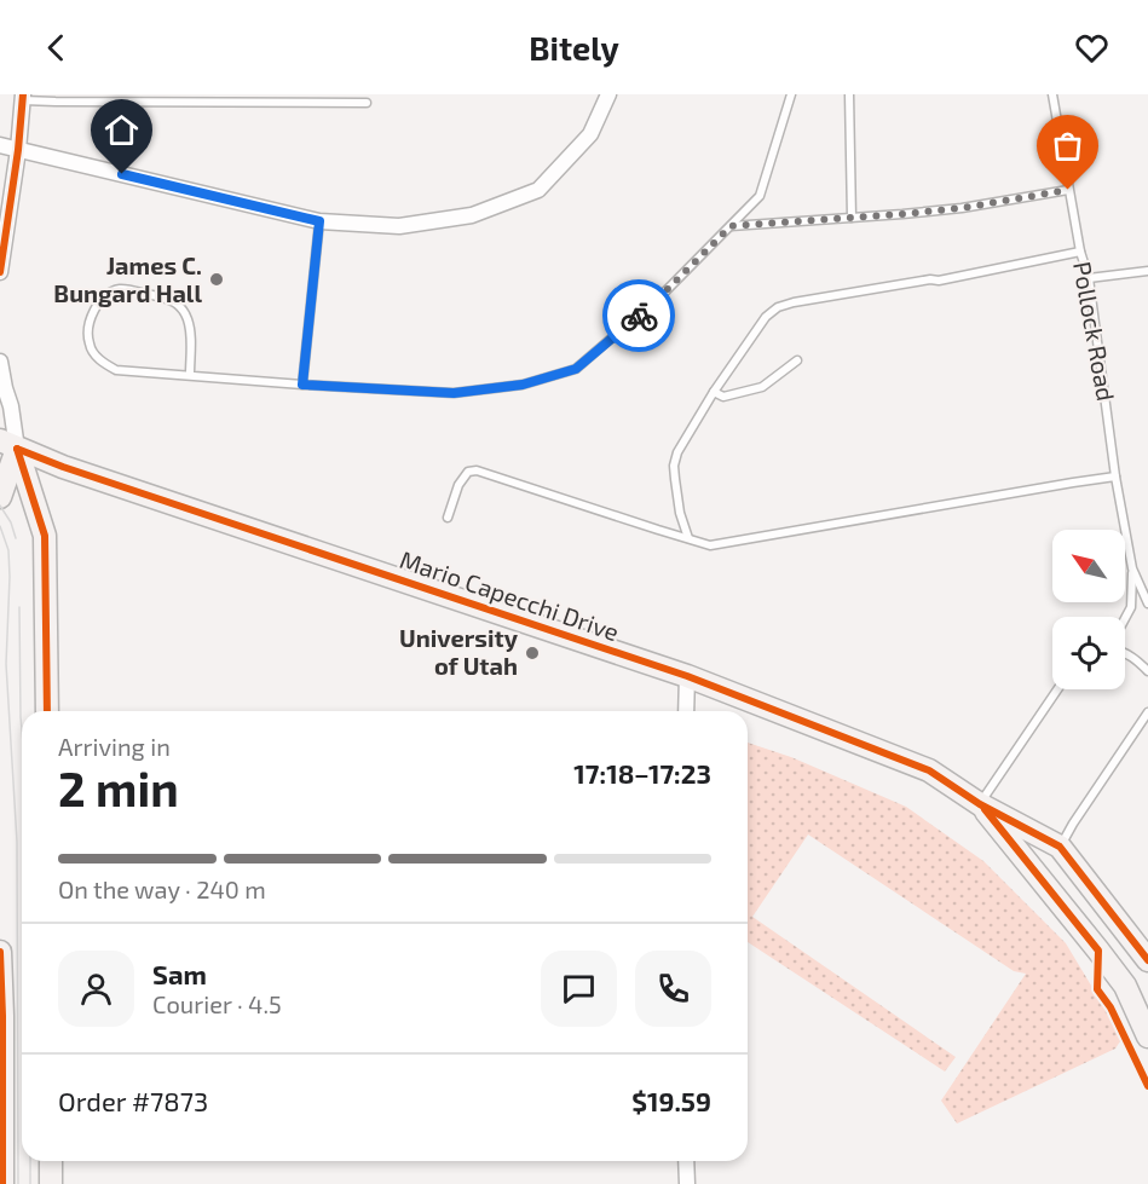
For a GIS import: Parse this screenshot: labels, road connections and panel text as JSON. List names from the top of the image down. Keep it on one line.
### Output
{"streets":{"main road":["Mario Capecchi Drive"],"lane":["Pollock Road"]},"places":["James C. Bungard Hall","University of Utah"],"north":"top left","page":{"header":"Bitely","heading":["2 min","Arriving in","17:18–17:23"],"panel":["Sam","Courier · 4.5","Order #7873","$19.59"],"bar":"On the way · 240 m"}}
